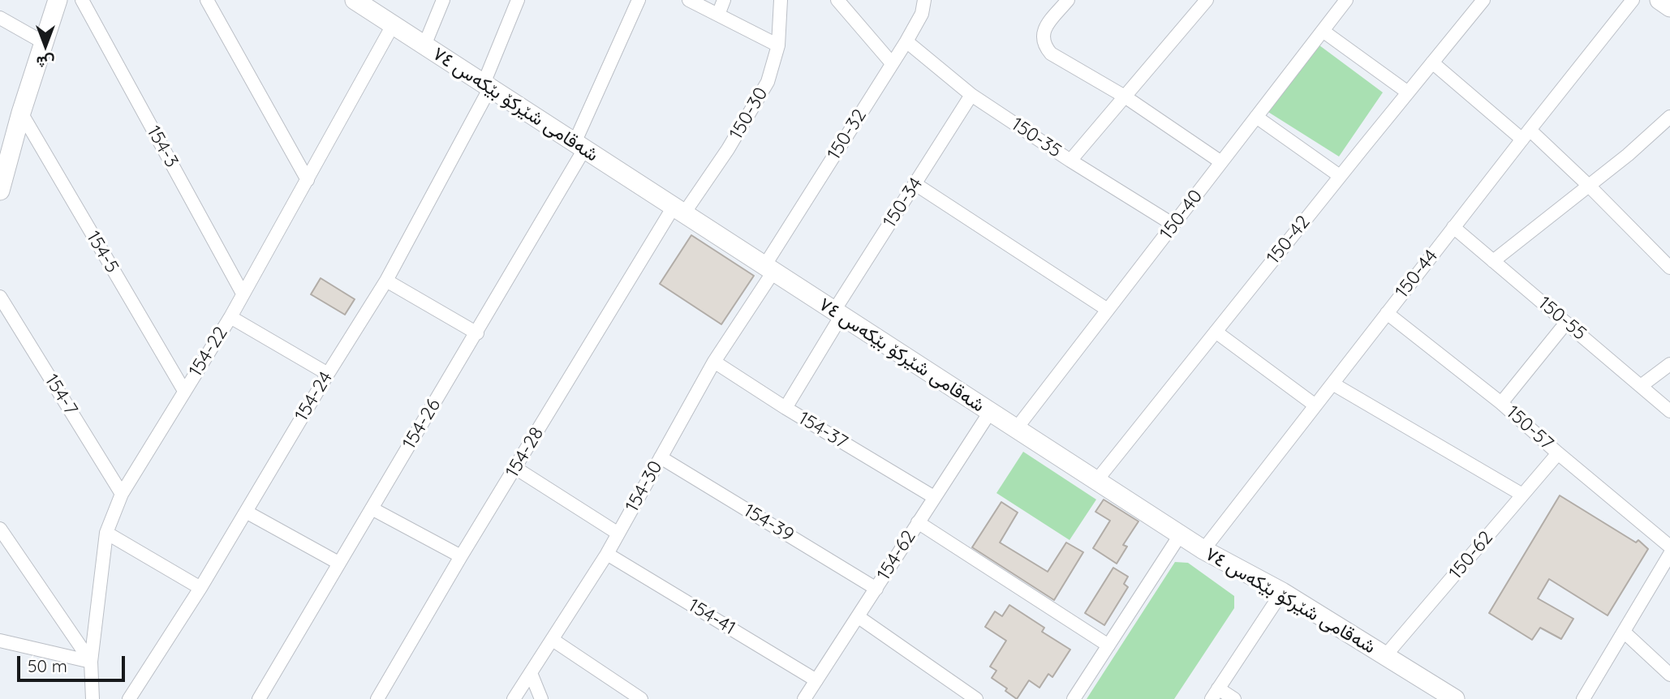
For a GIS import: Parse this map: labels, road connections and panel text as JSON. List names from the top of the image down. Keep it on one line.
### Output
{"streets":{"street":["شەقامی شێرکۆ بێکەس ٧٤","150-30","150-32","150-35","154-3","150-34","150-40","150-42","154-5","150-44","150-55","154-22","154-7","154-24","154-26","150-57","154-37","154-28","154-30","154-39","154-62","150-62","154-41"]},"crossings":[["شەقامی شێرکۆ بێکەس ٧٤","150-30"],["شەقامی شێرکۆ بێکەس ٧٤","150-32"],["شەقامی شێرکۆ بێکەس ٧٤","150-34"],["شەقامی شێرکۆ بێکەس ٧٤","150-40"],["شەقامی شێرکۆ بێکەس ٧٤","150-42"],["شەقامی شێرکۆ بێکەس ٧٤","150-44"],["شەقامی شێرکۆ بێکەس ٧٤","154-22"],["شەقامی شێرکۆ بێکەس ٧٤","154-24"],["شەقامی شێرکۆ بێکەس ٧٤","154-26"],["شەقامی شێرکۆ بێکەس ٧٤","154-28"],["شەقامی شێرکۆ بێکەس ٧٤","154-30"],["شەقامی شێرکۆ بێکەس ٧٤","154-62"],["شەقامی شێرکۆ بێکەس ٧٤","150-62"],["150-30","154-28"],["150-32","150-35"],["150-32","154-30"],["150-35","150-34"],["150-35","150-40"],["154-3","154-22"],["150-34","154-37"],["154-5","154-22"],["150-44","150-55"],["150-44","150-57"],["154-22","154-7"],["150-57","150-62"],["154-37","154-30"],["154-37","154-62"],["154-30","154-39"],["154-30","154-41"],["154-39","154-62"],["154-62","154-41"]],"scale_bar":"50 m","north":"bottom"}
